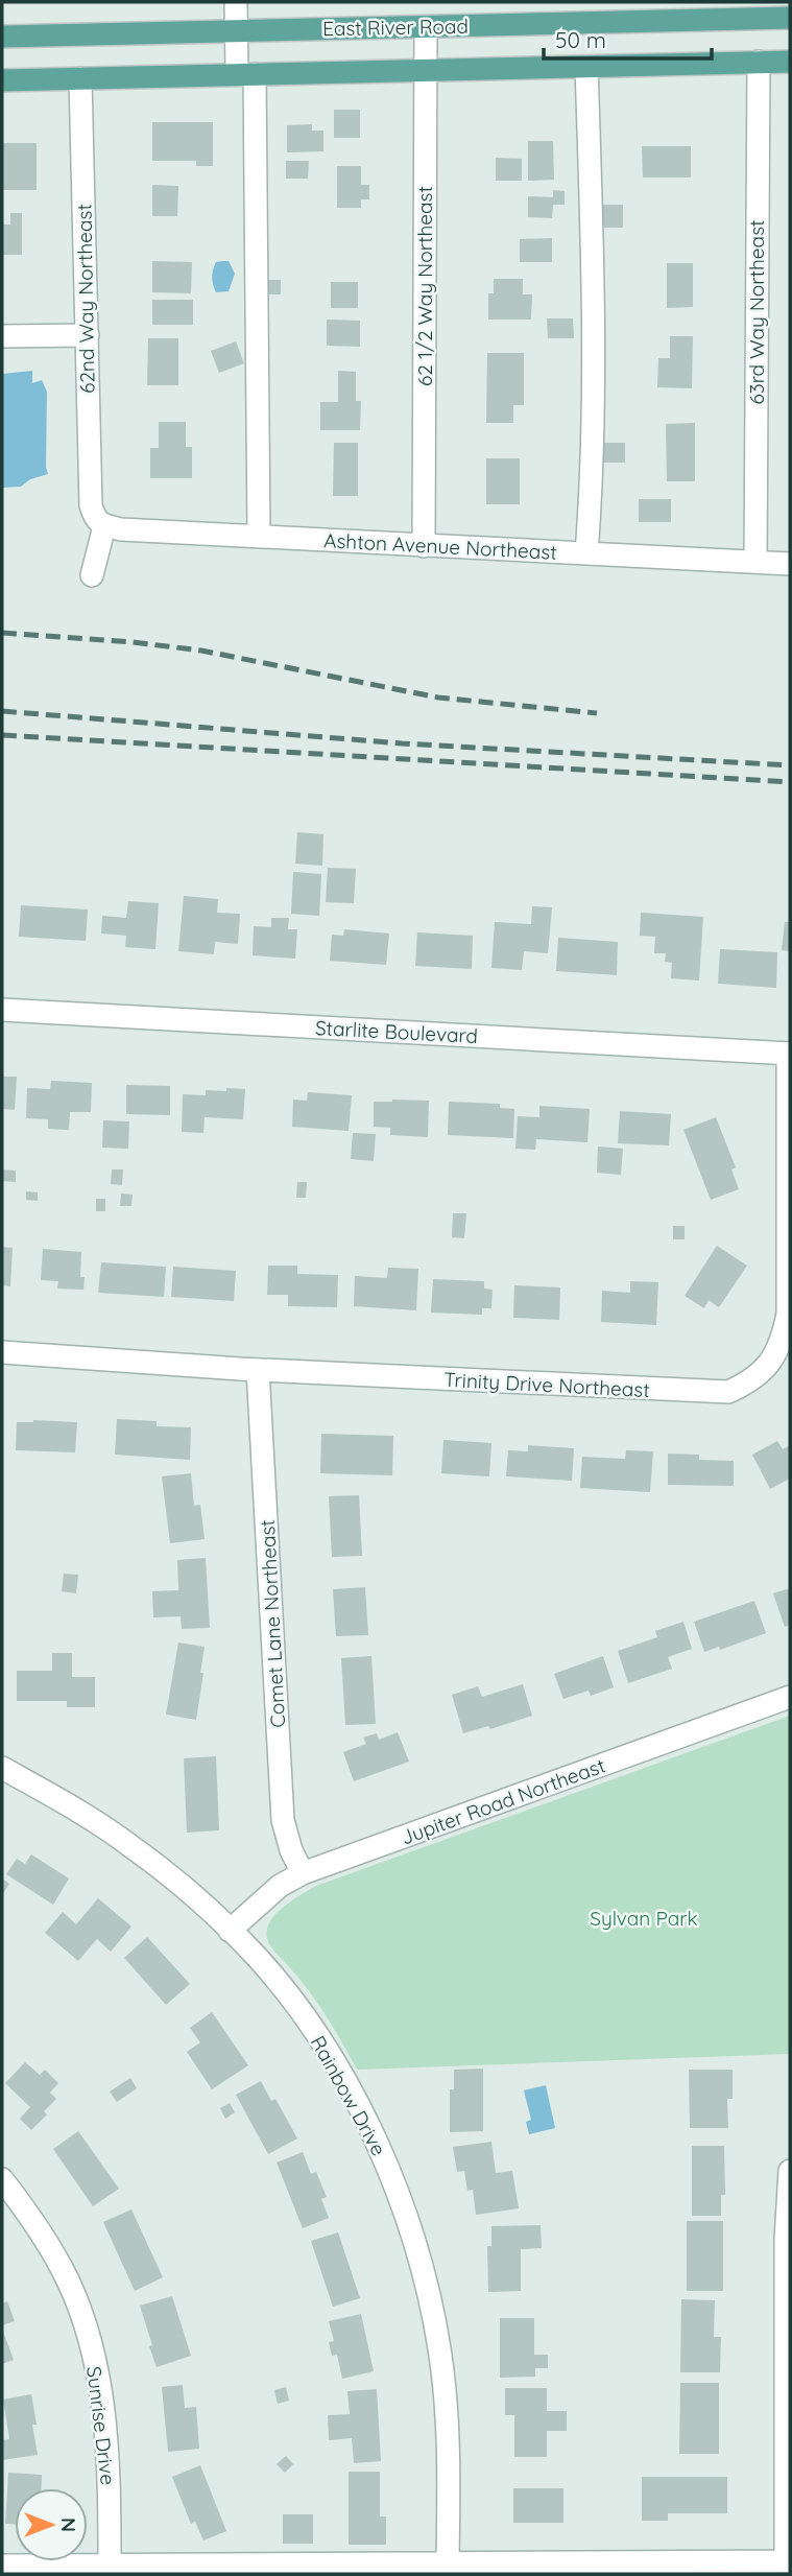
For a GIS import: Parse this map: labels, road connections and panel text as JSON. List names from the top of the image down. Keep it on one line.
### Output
{"streets":{"main road":["East River Road"],"street":["62 1/2 Way Northeast","62nd Way Northeast","63rd Way Northeast","Ashton Avenue Northeast","Starlite Boulevard","Trinity Drive Northeast","Comet Lane Northeast","Jupiter Road Northeast","Rainbow Drive","Sunrise Drive"]},"crossings":[["East River Road","62 1/2 Way Northeast"],["62 1/2 Way Northeast","Ashton Avenue Northeast"],["62nd Way Northeast","Ashton Avenue Northeast"],["63rd Way Northeast","Ashton Avenue Northeast"],["Starlite Boulevard","Trinity Drive Northeast"],["Trinity Drive Northeast","Comet Lane Northeast"],["Comet Lane Northeast","Jupiter Road Northeast"],["Jupiter Road Northeast","Rainbow Drive"]],"parks":["Sylvan Park"],"scale_bar":"50 m","north":"right"}
